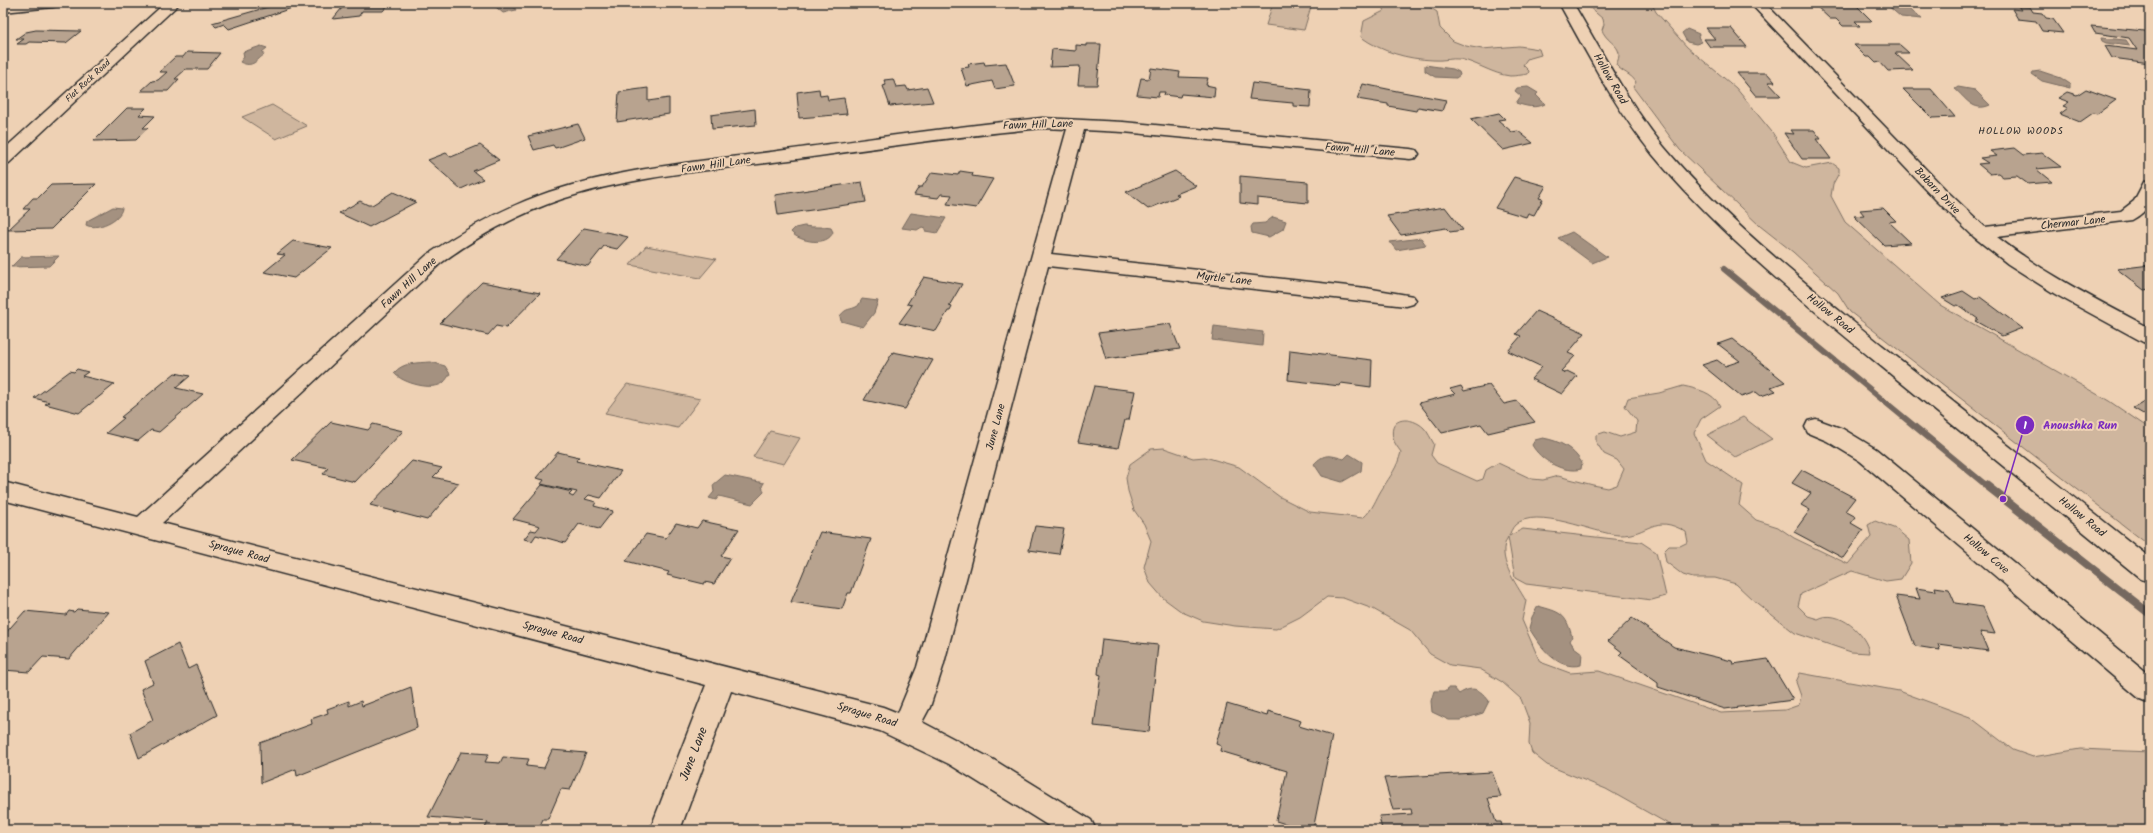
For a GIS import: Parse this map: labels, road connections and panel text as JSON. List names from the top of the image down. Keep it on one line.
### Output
{"streets":{"street":["Hollow Road","Flat Rock Road","Fawn Hill Lane","Bobarn Drive","Chermar Lane","Myrtle Lane","June Lane","Sprague Road","Hollow Cove"]},"crossings":[["Fawn Hill Lane","June Lane"],["Fawn Hill Lane","Sprague Road"],["Bobarn Drive","Chermar Lane"],["Myrtle Lane","June Lane"],["June Lane","Sprague Road"]],"districts":["HOLLOW WOODS"],"places":["Anoushka Run"]}
